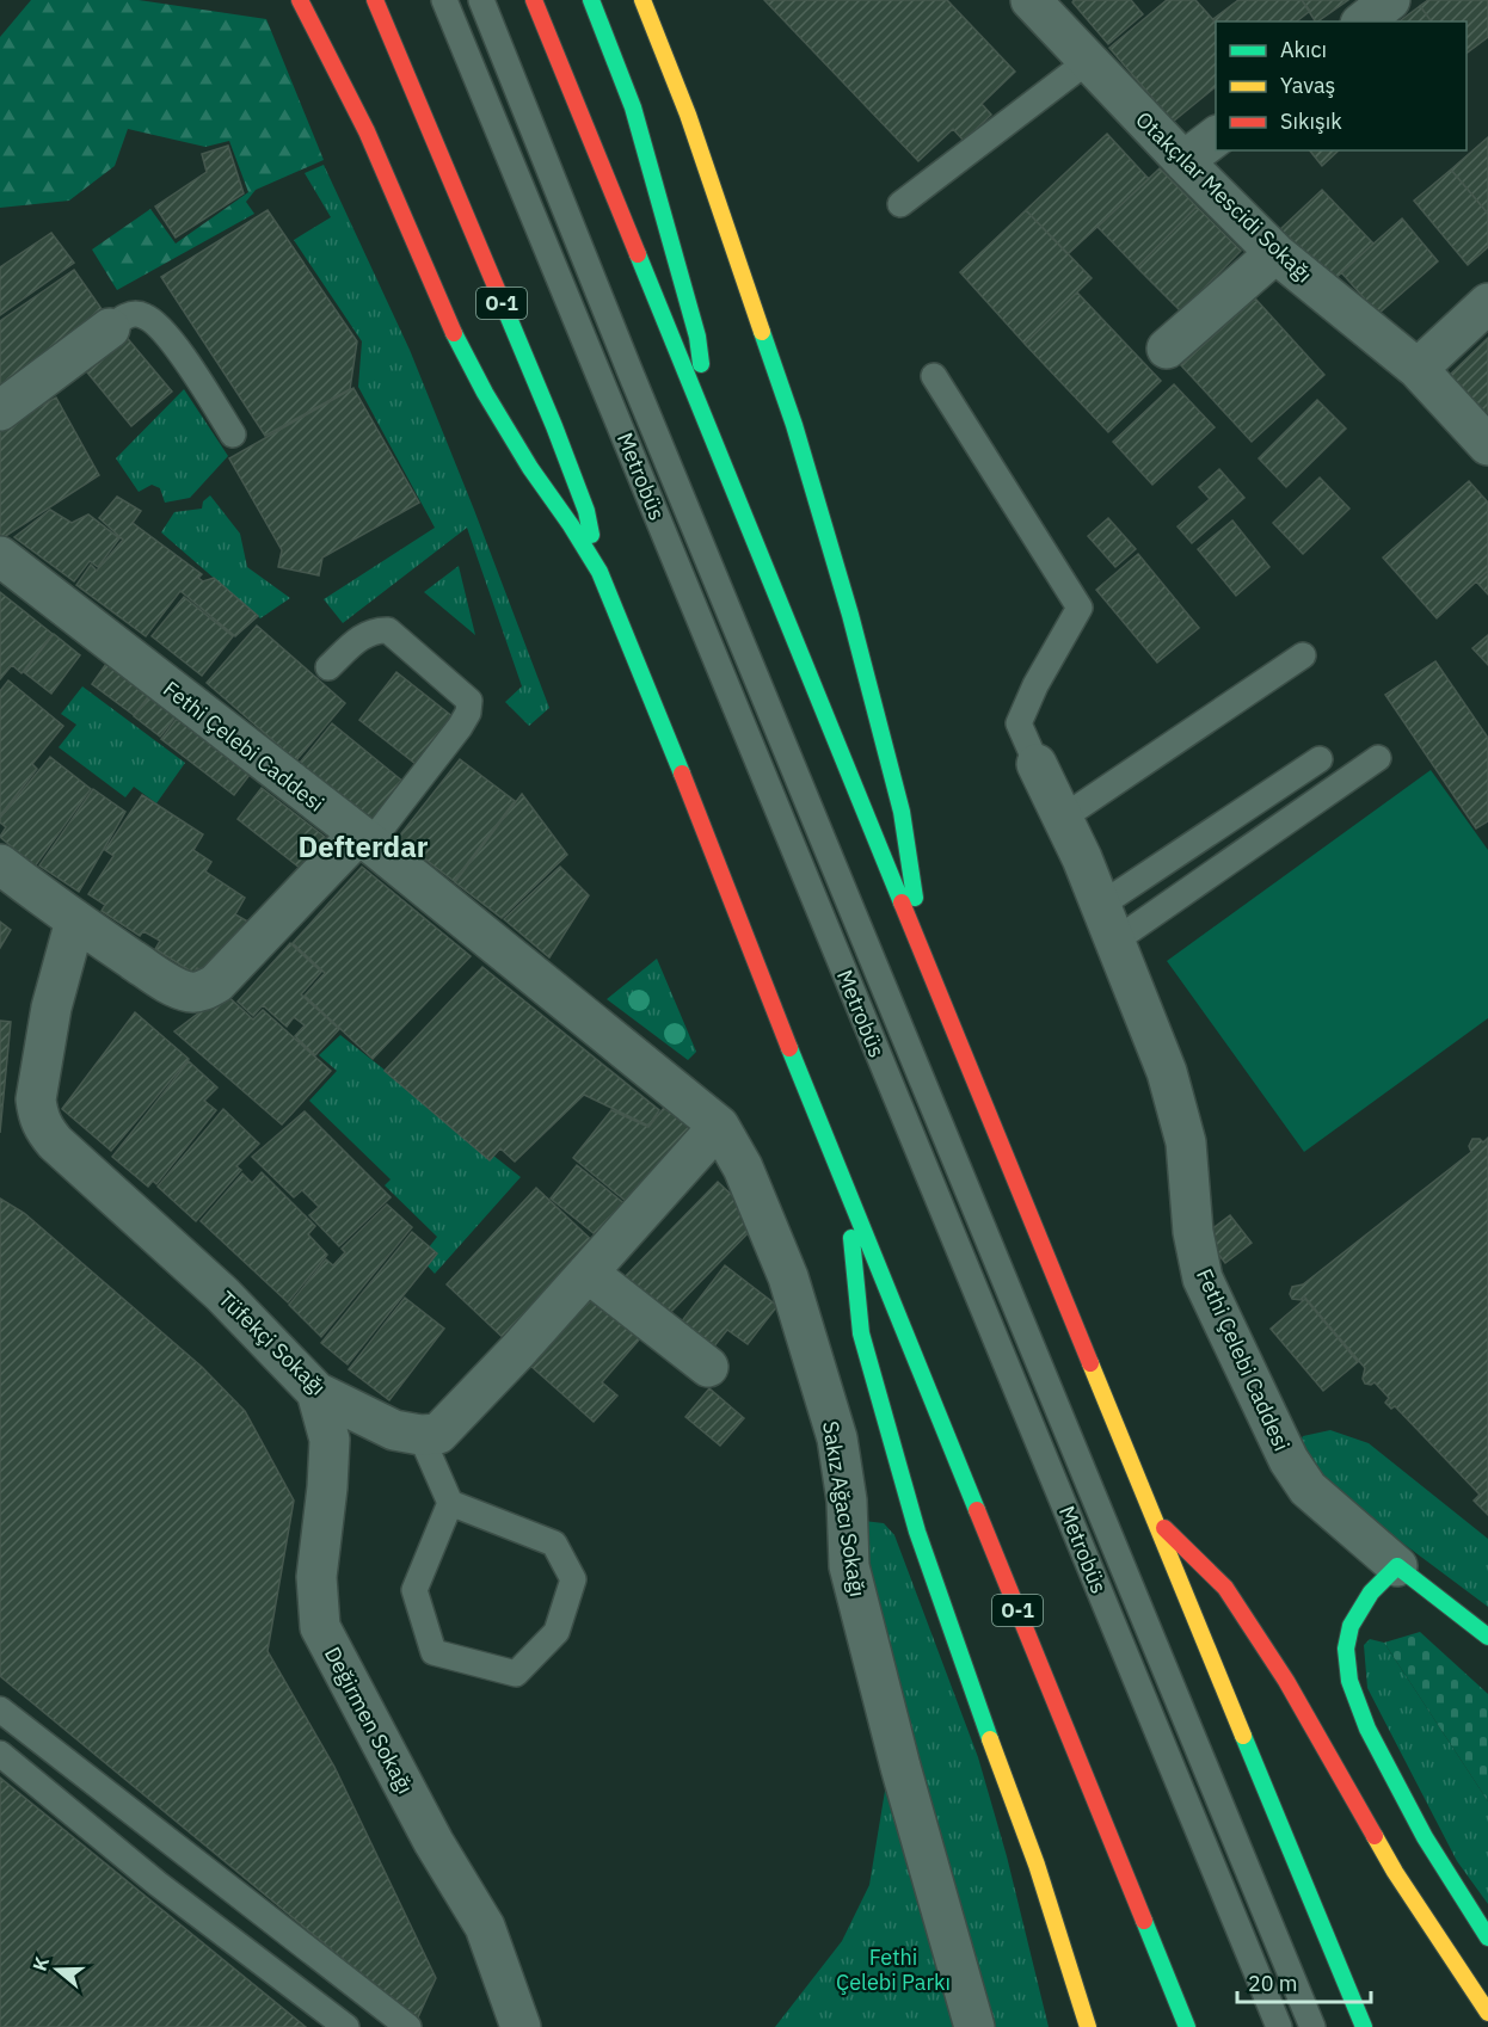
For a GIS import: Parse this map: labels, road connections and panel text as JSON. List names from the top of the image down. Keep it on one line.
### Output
{"streets":{"main road":["O-1","Fethi Çelebi Caddesi"],"street":["Otakçılar Mescidi Sokağı","Tüfekçi Sokağı","Sakız Ağacı Sokağı","Değirmen Sokağı"],"lane":["Metrobüs"]},"crossings":[["Fethi Çelebi Caddesi","Sakız Ağacı Sokağı"],["Tüfekçi Sokağı","Değirmen Sokağı"]],"districts":["Defterdar"],"parks":["Fethi Çelebi Parkı"],"legend":["Akıcı","Yavaş","Sıkışık"],"scale_bar":"20 m","north":"left"}
